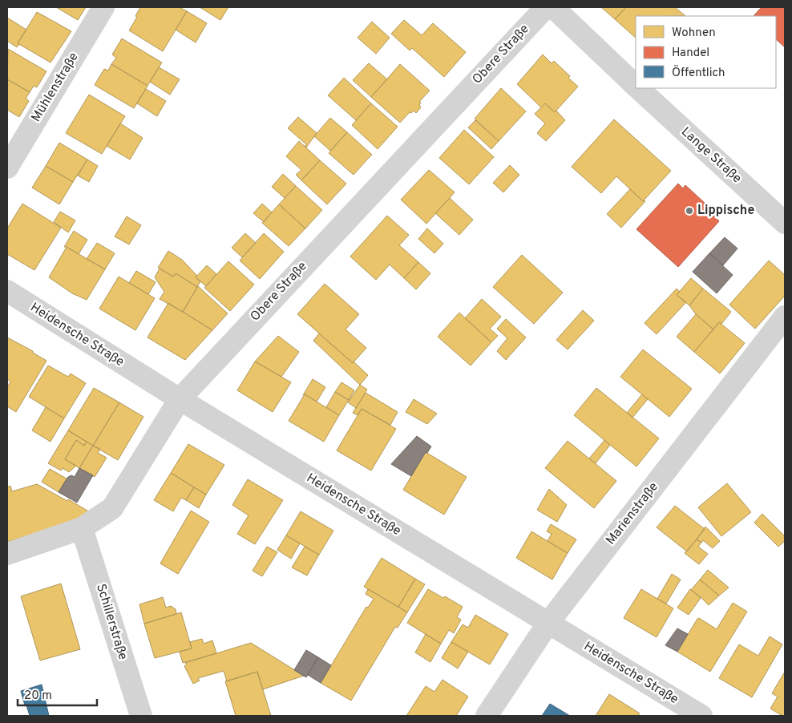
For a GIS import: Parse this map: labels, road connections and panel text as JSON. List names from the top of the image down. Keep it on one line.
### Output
{"streets":{"street":["Obere Straße","Mühlenstraße","Lange Straße","Heidensche Straße","Marienstraße","Schillerstraße"]},"crossings":[["Obere Straße","Heidensche Straße"],["Obere Straße","Schillerstraße"],["Heidensche Straße","Marienstraße"]],"places":["Lippische"],"legend":["Wohnen","Handel","Öffentlich"],"scale_bar":"20 m"}
